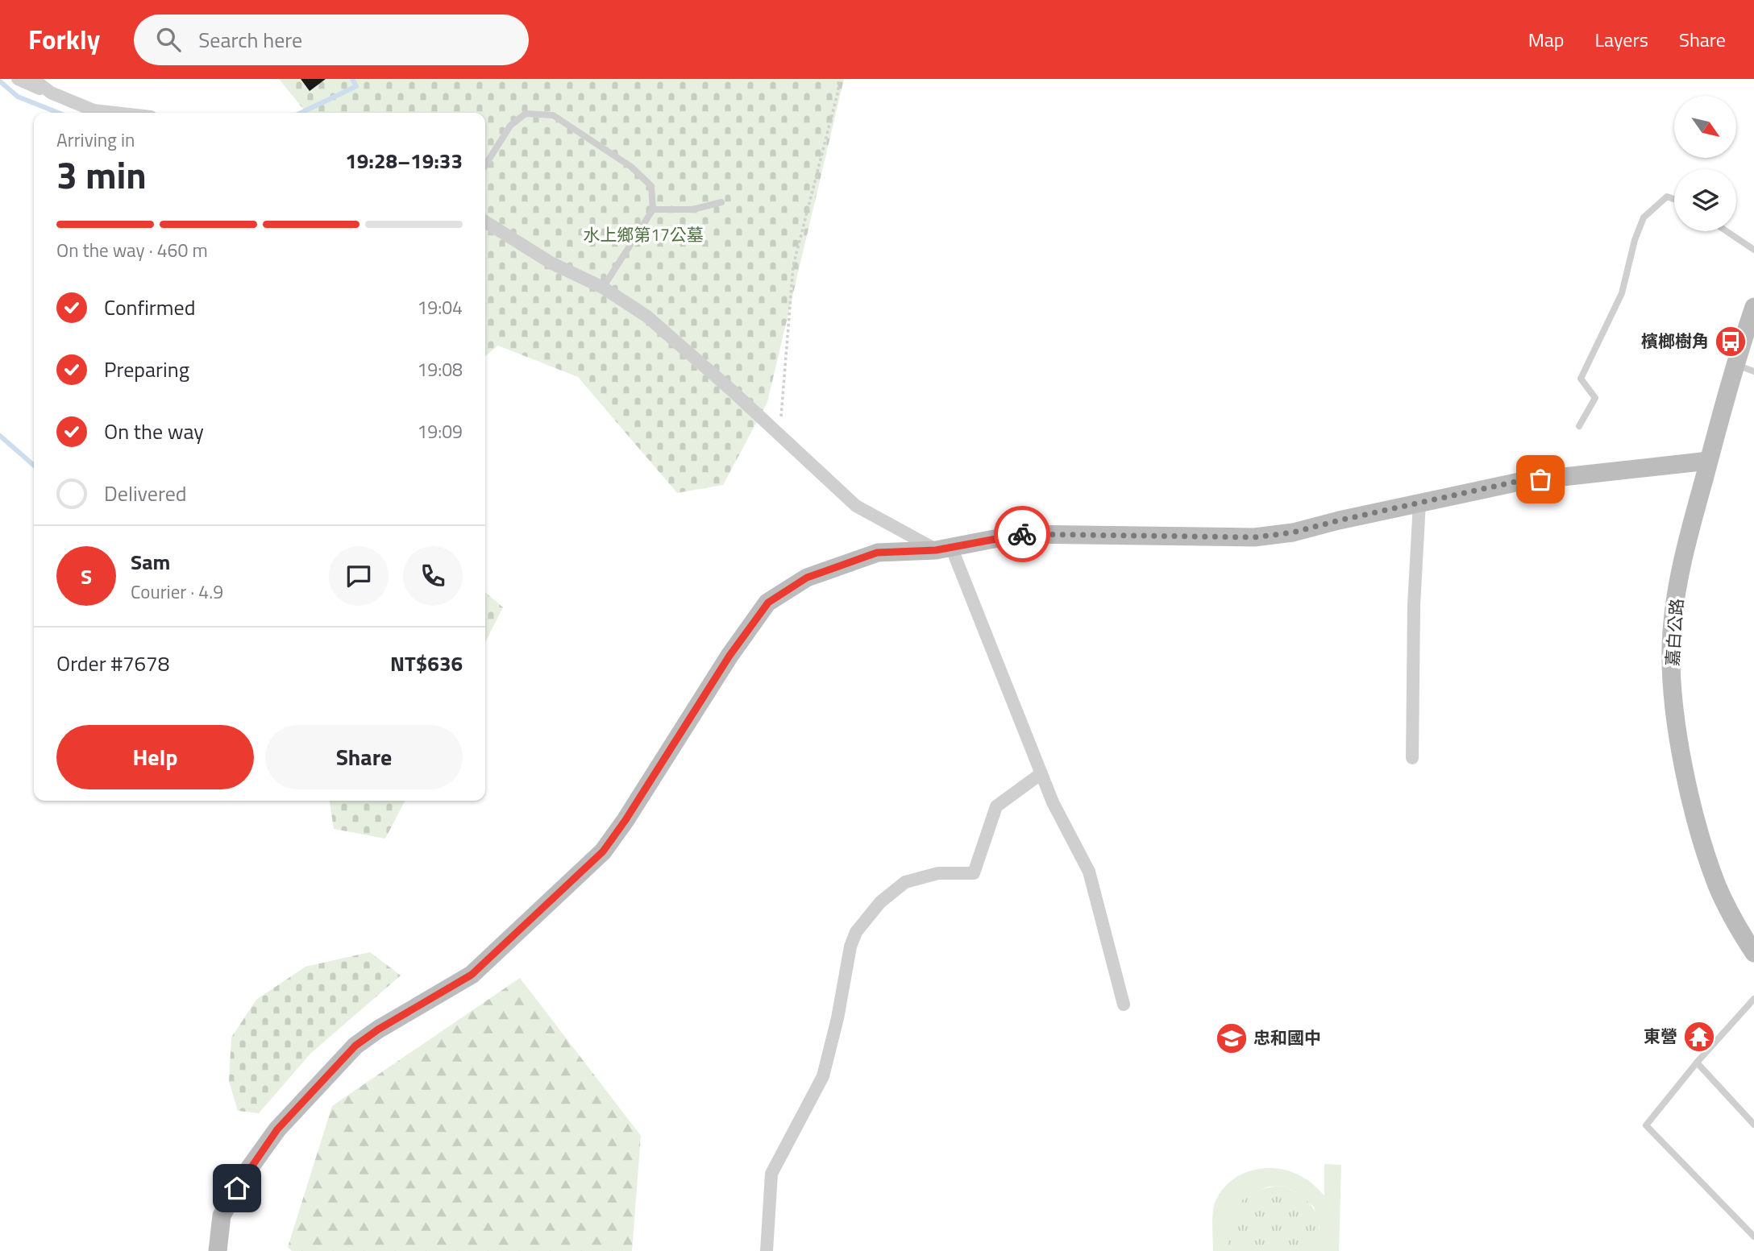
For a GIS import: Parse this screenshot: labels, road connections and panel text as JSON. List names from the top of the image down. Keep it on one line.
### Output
{"streets":{"street":["嘉白公路"]},"parks":["水上鄉第17公墓"],"places":{"bus stop":["檳榔樹角"],"temple":["東營"],"school or university":["忠和國中"]},"north":"bottom right","page":{"header":"Forkly","search":"Search here","nav":["Map","Layers","Share"],"heading":["3 min","Arriving in","19:28–19:33"],"panel":["Sam","Courier · 4.9","Order #7678","NT$636"],"bar":"On the way · 460 m","list":[["Confirmed","19:04"],["Preparing","19:08"],["On the way","19:09"],"Delivered"],"round":"S","buttons":["Help","Share"]}}
